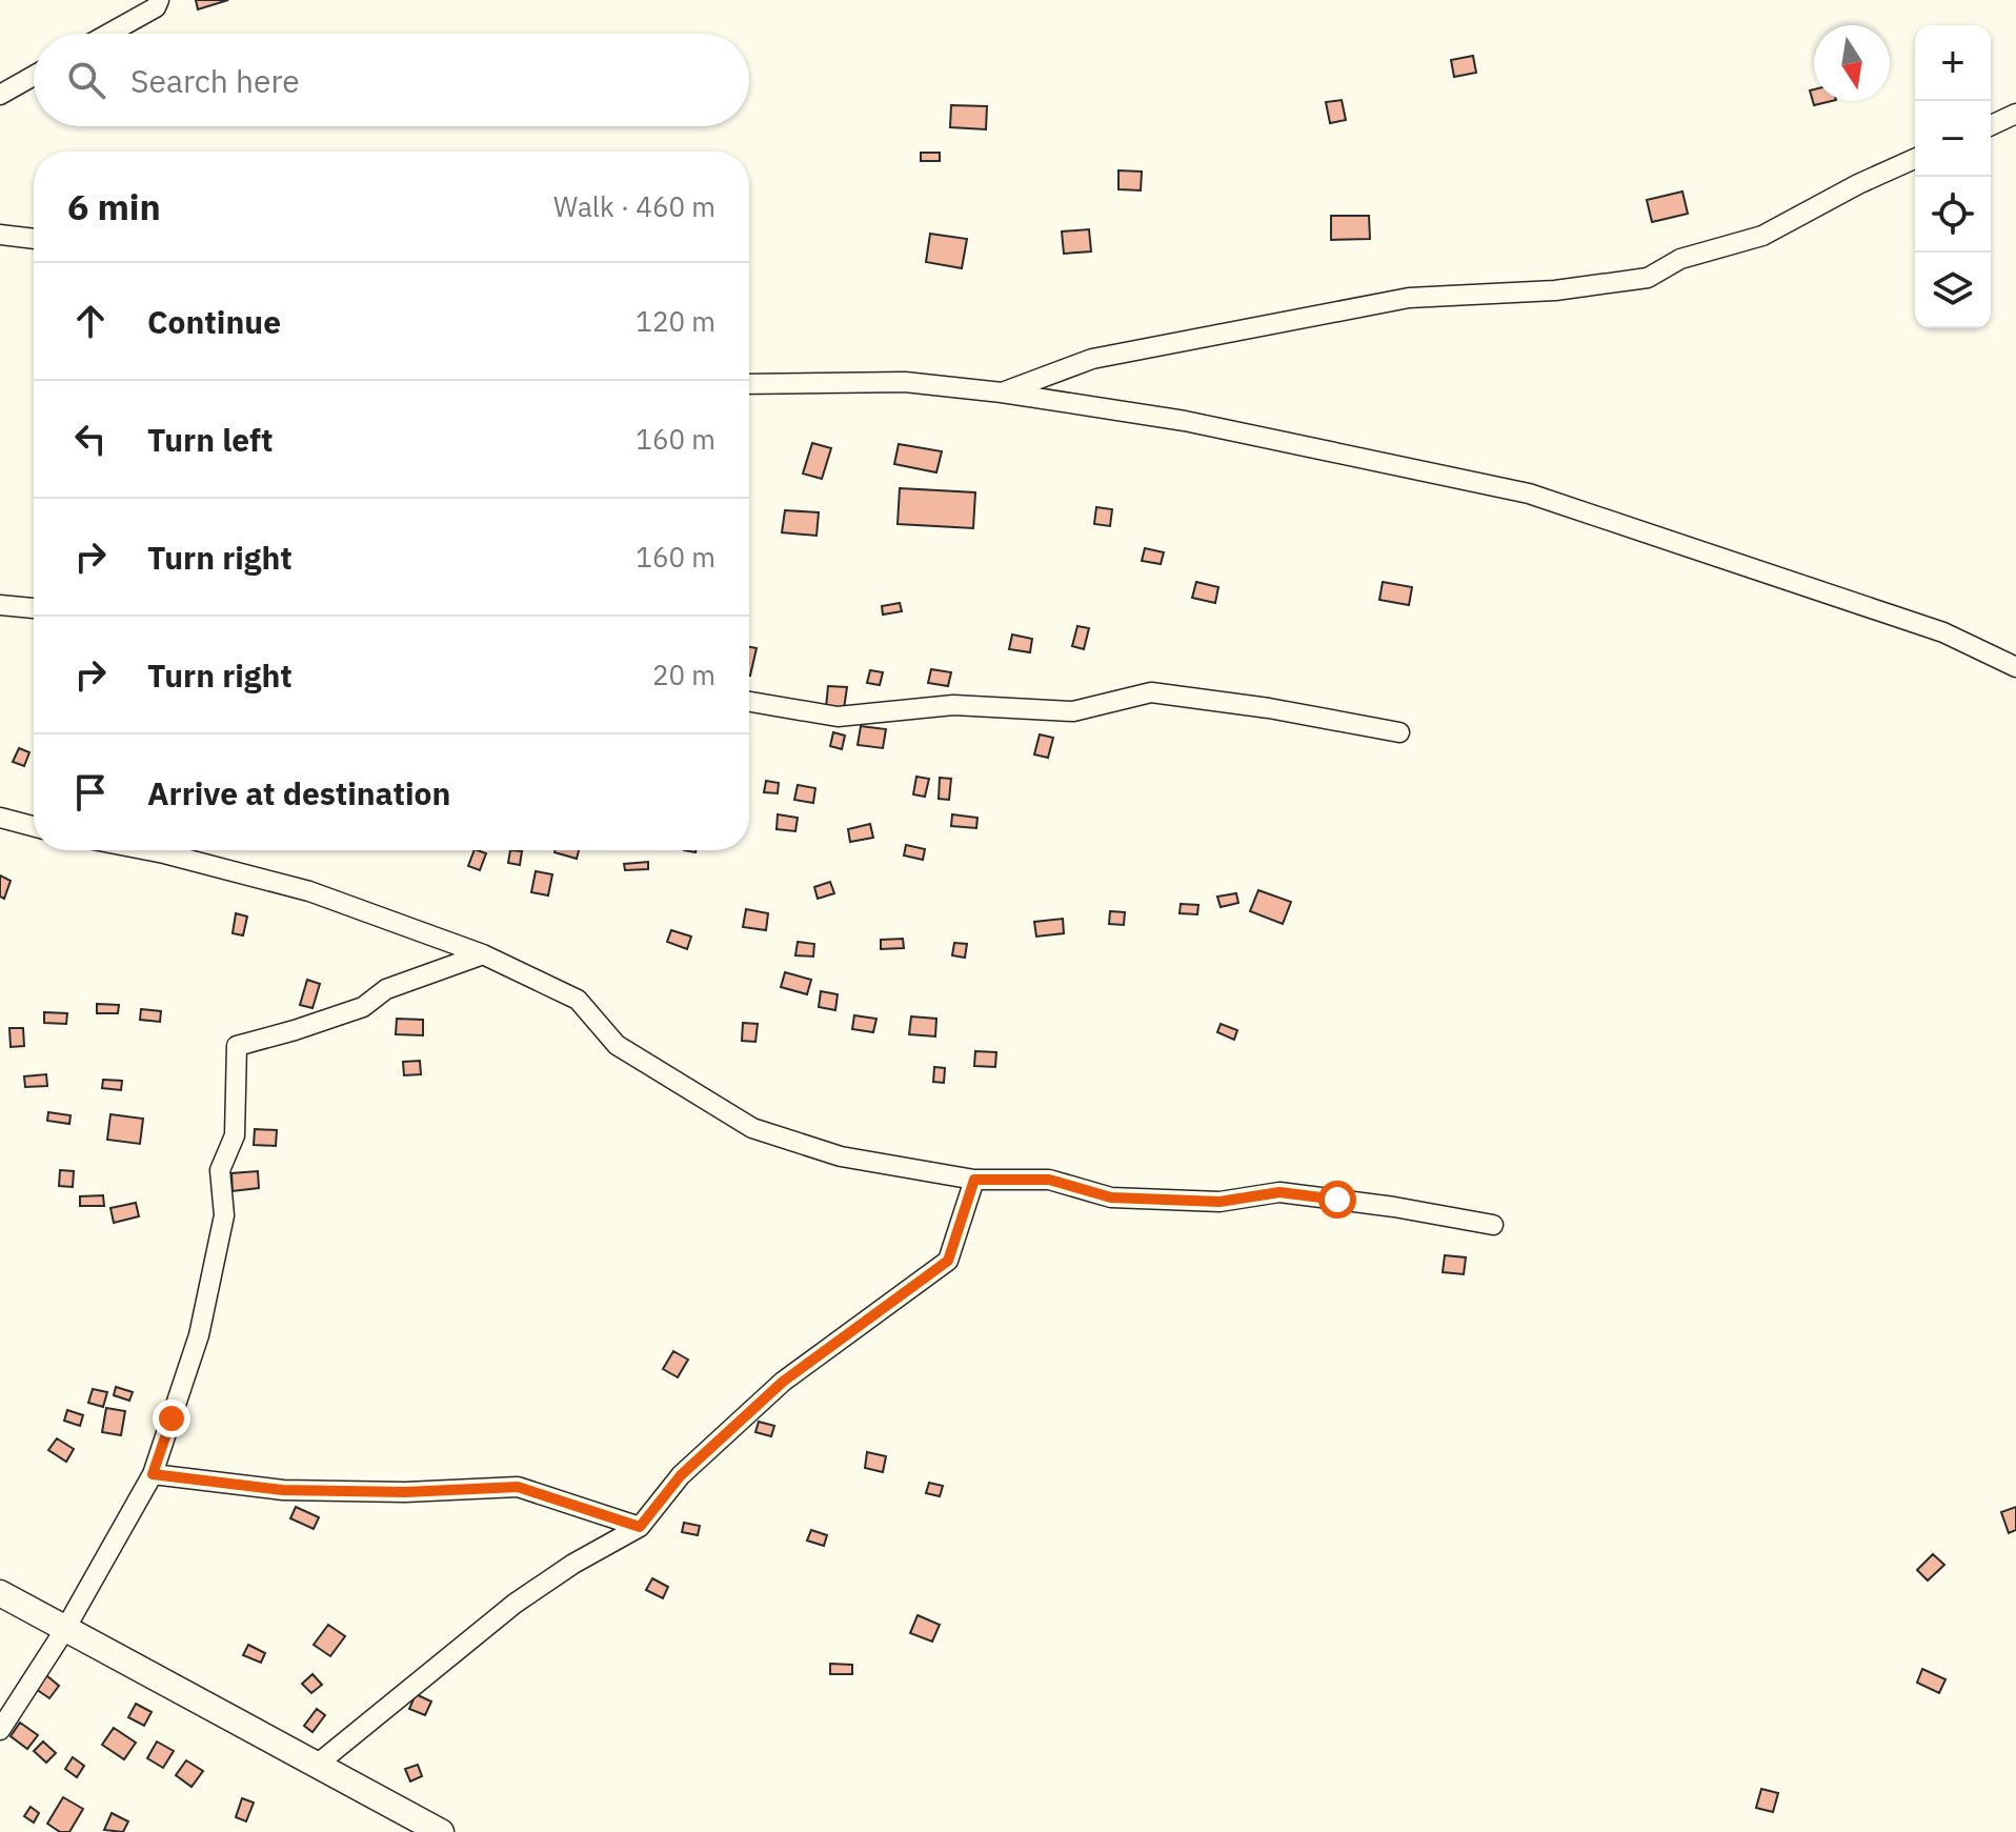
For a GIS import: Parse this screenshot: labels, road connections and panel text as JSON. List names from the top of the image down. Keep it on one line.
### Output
{"north":"bottom","page":{"map_buttons":["+","−"],"search":"Search here","heading":["6 min","Walk · 460 m"],"list":[["Continue","120 m"],["Turn left","160 m"],["Turn right","160 m"],["Turn right","20 m"],"Arrive at destination"]}}
